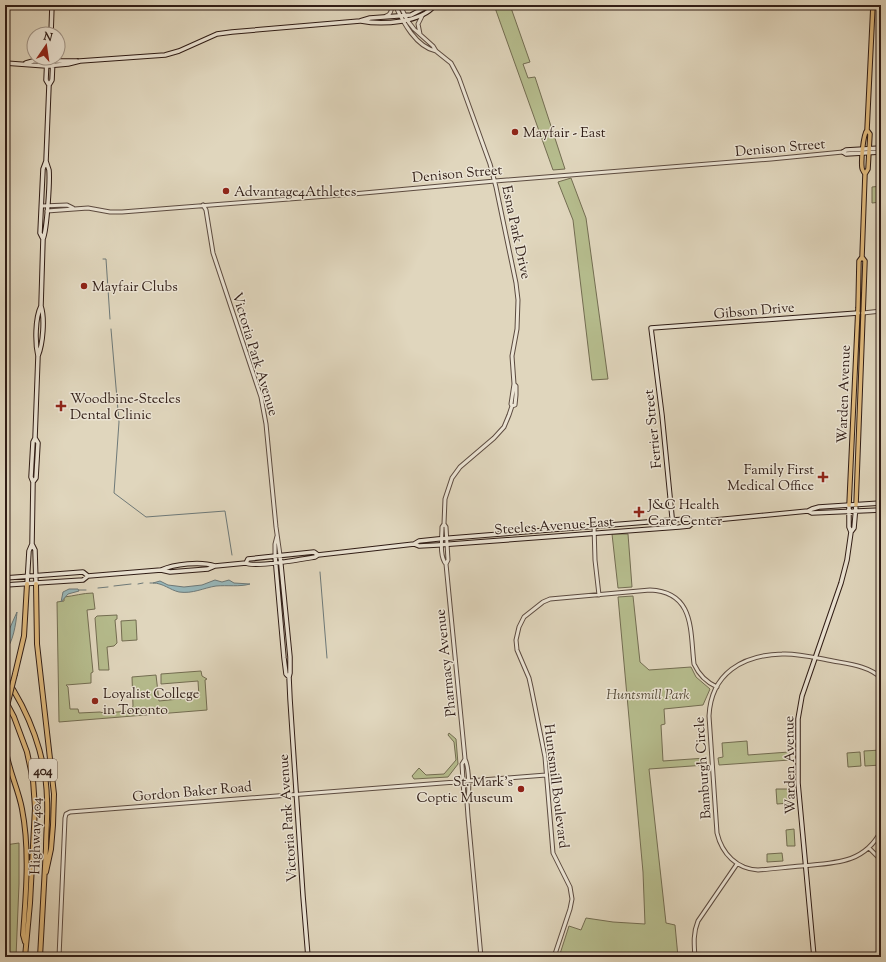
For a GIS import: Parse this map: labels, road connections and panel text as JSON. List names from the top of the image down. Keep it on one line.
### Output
{"streets":{"highway":["404","Highway 404"],"main road":["Denison Street","Gibson Drive","Victoria Park Avenue","Warden Avenue","Ferrier Street","Steeles Avenue East"],"street":["Esna Park Drive","Pharmacy Avenue","Bamburgh Circle","Huntsmill Boulevard","Gordon Baker Road"]},"crossings":[["Denison Street","Esna Park Drive"],["Denison Street","Victoria Park Avenue"],["Denison Street","Warden Avenue"],["Esna Park Drive","Steeles Avenue East"],["Esna Park Drive","Pharmacy Avenue"],["Gibson Drive","Warden Avenue"],["Gibson Drive","Ferrier Street"],["Victoria Park Avenue","Steeles Avenue East"],["Victoria Park Avenue","Gordon Baker Road"],["Warden Avenue","Steeles Avenue East"],["Warden Avenue","Bamburgh Circle"],["Ferrier Street","Steeles Avenue East"],["Steeles Avenue East","Pharmacy Avenue"],["Pharmacy Avenue","Gordon Baker Road"],["Bamburgh Circle","Huntsmill Boulevard"],["Huntsmill Boulevard","Gordon Baker Road"]],"parks":["Huntsmill Park"],"places":{"other":["Mayfair - East","Advantage4Athletes","Mayfair Clubs","Loyalist College in Toronto","St. Mark's Coptic Museum"],"health":["Woodbine-Steeles Dental Clinic","Family First Medical Office","J&C Health Care Center"]},"north":"top"}
